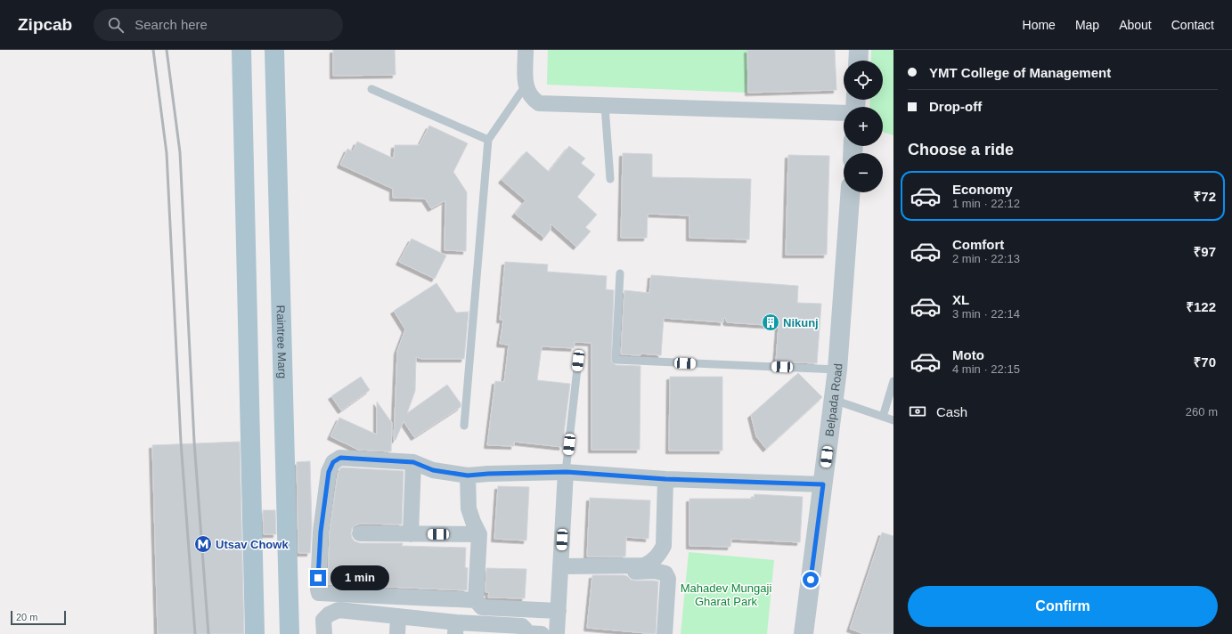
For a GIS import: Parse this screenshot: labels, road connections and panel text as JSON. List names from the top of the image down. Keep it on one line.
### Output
{"streets":{"main road":["Raintree Marg"],"street":["Belpada Road"]},"parks":["Mahadev Mungaji Gharat Park"],"places":{"building":["Nikunj"],"metro station":["Utsav Chowk"]},"scale_bar":"20 m","page":{"header":"Zipcab","search":"Search here","nav":["Home","Map","About","Contact"],"banner":["YMT College of Management","Drop-off"],"map_buttons":["+","−"],"heading":"Choose a ride","list":[{"name":"Economy","note":"1 min · 22:12","value":"₹72"},{"name":"Comfort","note":"2 min · 22:13","value":"₹97"},{"name":"XL","note":"3 min · 22:14","value":"₹122"},{"name":"Moto","note":"4 min · 22:15","value":"₹70"}],"pay":["Cash","260 m"],"bubble":"1 min","buttons":"Confirm","scale":"20 m"}}
